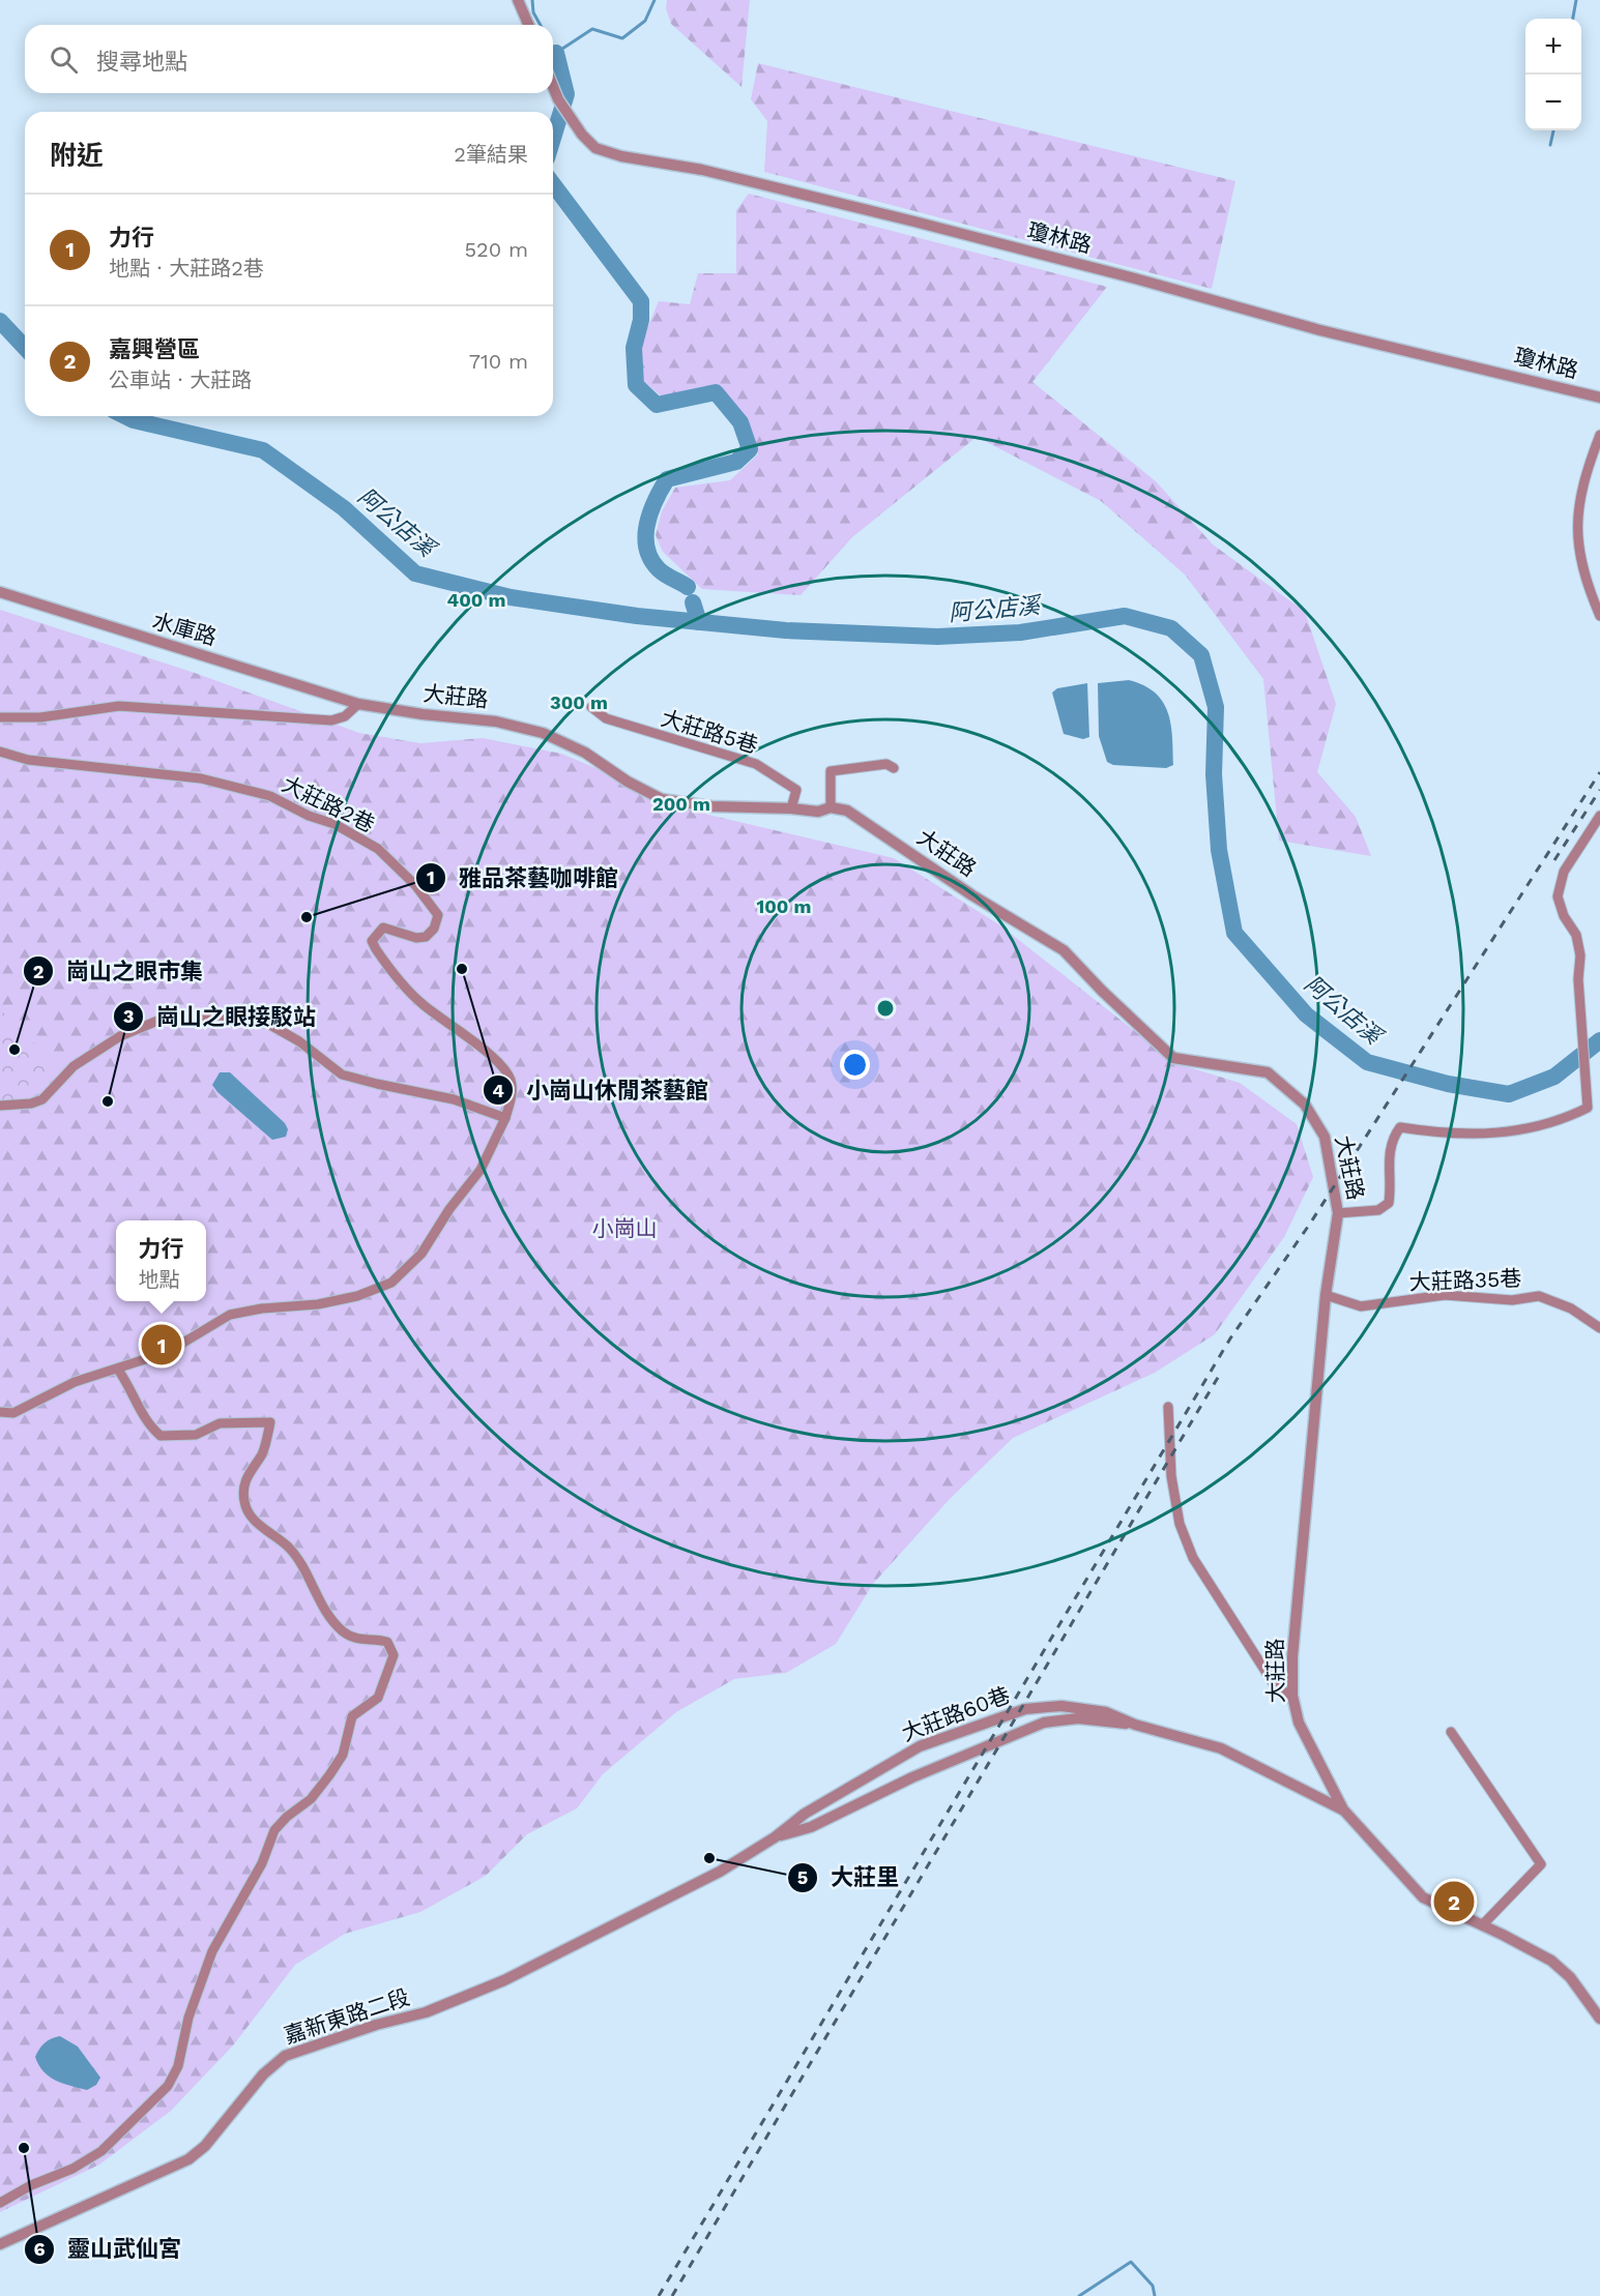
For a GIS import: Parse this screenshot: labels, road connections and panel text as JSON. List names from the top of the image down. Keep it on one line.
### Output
{"streets":{"street":["瓊林路","水庫路","大莊路","大莊路5巷","大莊路2巷","大莊路35巷","大莊路60巷","嘉新東路二段"]},"crossings":[["水庫路","大莊路"],["大莊路","大莊路5巷"],["大莊路","大莊路35巷"],["大莊路","大莊路60巷"],["大莊路60巷","嘉新東路二段"]],"water":["阿公店溪"],"parks":["小崗山"],"places":["雅品茶藝咖啡館","小崗山休閒茶藝館","崗山之眼市集","崗山之眼接駁站","大莊里","靈山武仙宮"],"page":{"map_buttons":["+","−"],"search":"搜尋地點","heading":["附近","2筆結果"],"list":[{"mark":"1","name":"力行","note":"地點 · 大莊路2巷","value":"520 m"},{"mark":"2","name":"嘉興營區","note":"公車站 · 大莊路","value":"710 m"}],"popup":["力行","地點"],"pins":["1","2"]},"rings":["400 m","300 m","200 m","100 m"]}
